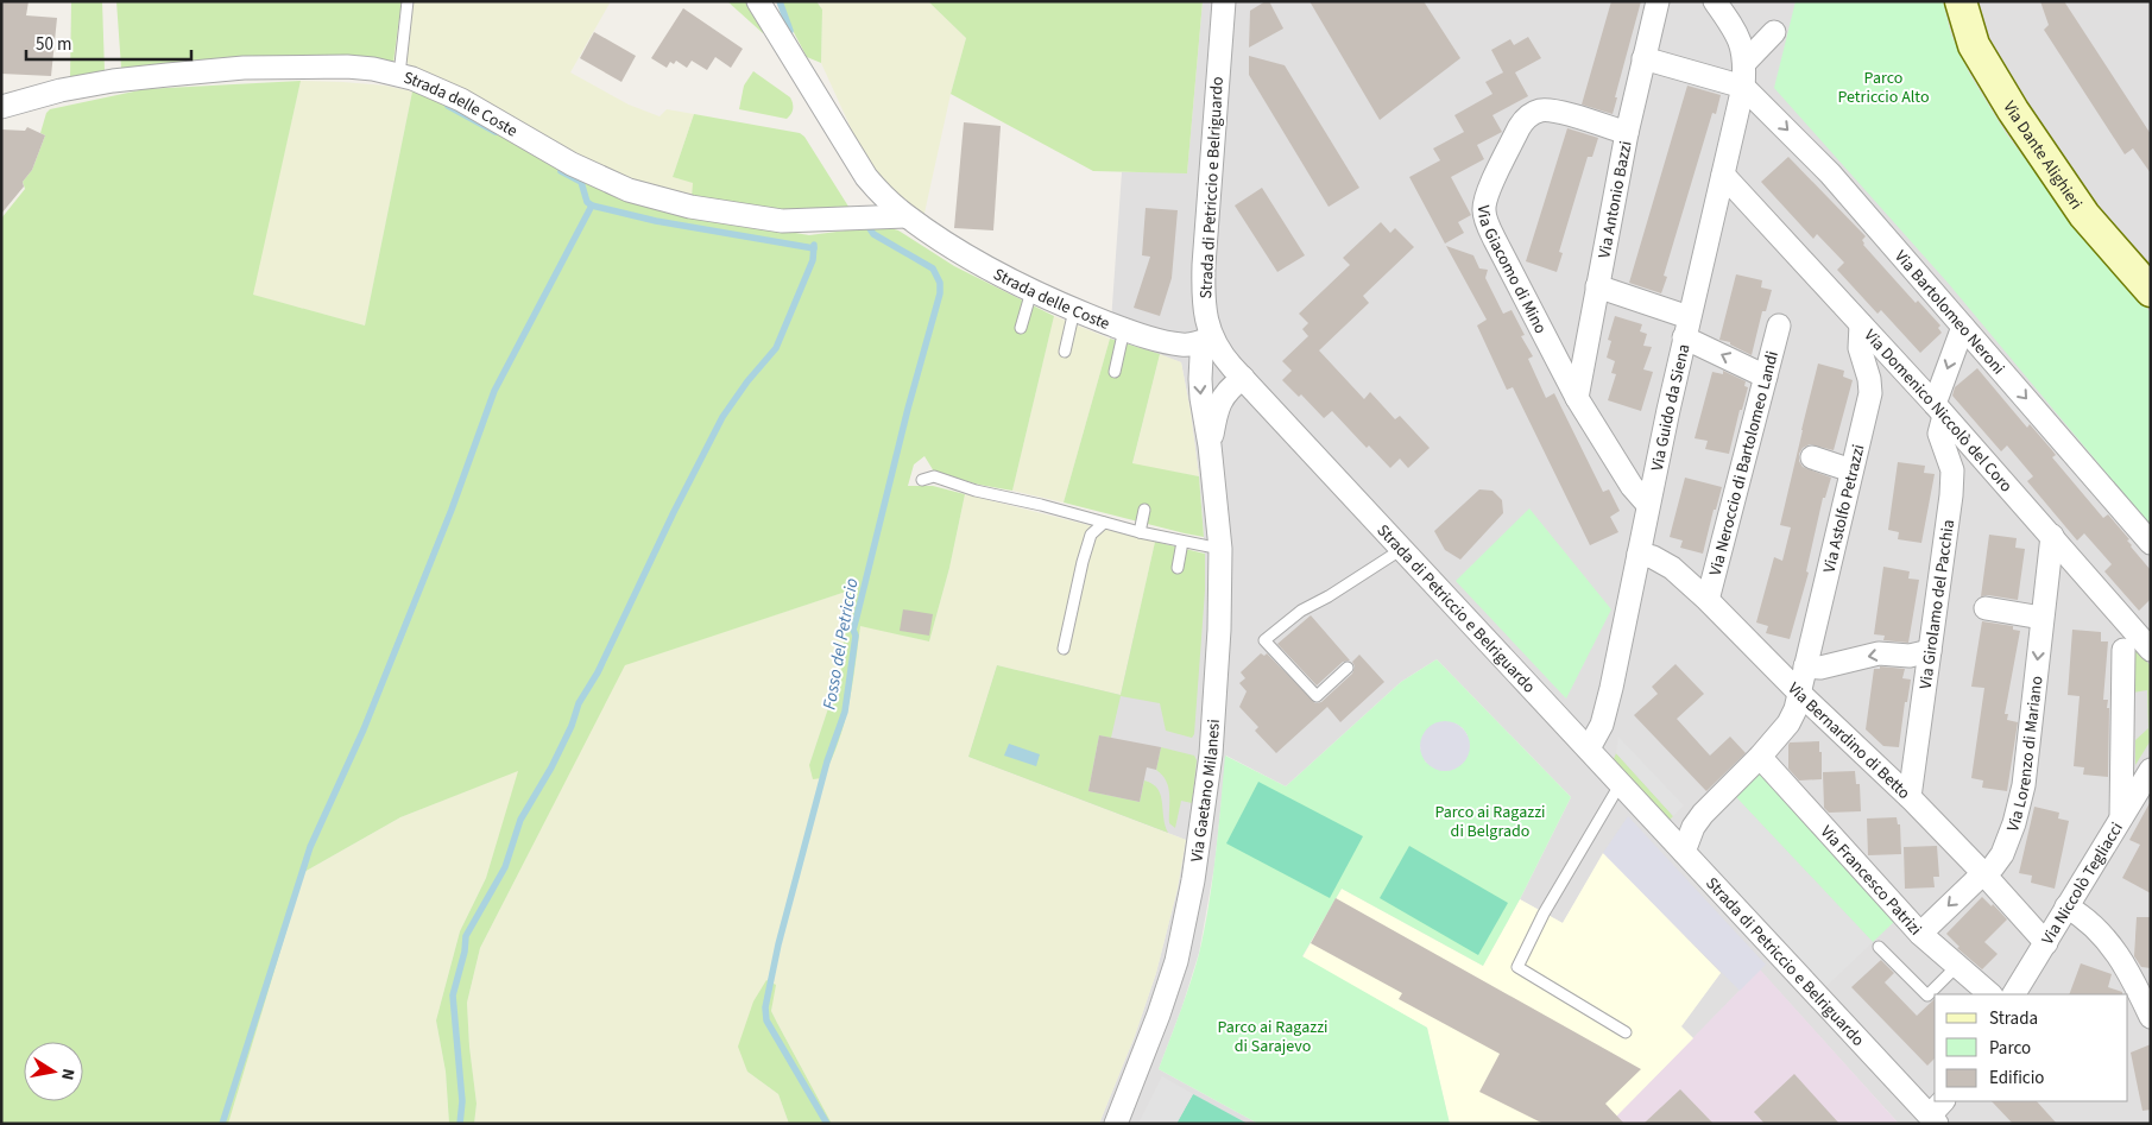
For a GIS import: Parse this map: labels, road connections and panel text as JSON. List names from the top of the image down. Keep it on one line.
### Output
{"streets":{"street":["Strada delle Coste","Via Dante Alighieri","Strada di Petriccio e Belriguardo","Via Antonio Bazzi","Via Giacomo di Mino","Via Bartolomeo Neroni","Via Guido da Siena","Via Domenico Niccolò del Coro","Via Neroccio di Bartolomeo Landi","Via Astolfo Petrazzi","Via Girolamo del Pacchia","Via Bernardino di Betto","Via Lorenzo di Mariano","Via Gaetano Milanesi","Via Francesco Patrizi","Via Niccolò Tegliacci"]},"crossings":[["Strada delle Coste","Strada di Petriccio e Belriguardo"],["Strada delle Coste","Via Gaetano Milanesi"],["Strada di Petriccio e Belriguardo","Via Guido da Siena"],["Strada di Petriccio e Belriguardo","Via Astolfo Petrazzi"],["Strada di Petriccio e Belriguardo","Via Gaetano Milanesi"],["Via Antonio Bazzi","Via Giacomo di Mino"],["Via Giacomo di Mino","Via Guido da Siena"],["Via Bartolomeo Neroni","Via Guido da Siena"],["Via Bartolomeo Neroni","Via Girolamo del Pacchia"],["Via Guido da Siena","Via Domenico Niccolò del Coro"],["Via Guido da Siena","Via Bernardino di Betto"],["Via Domenico Niccolò del Coro","Via Astolfo Petrazzi"],["Via Domenico Niccolò del Coro","Via Girolamo del Pacchia"],["Via Domenico Niccolò del Coro","Via Lorenzo di Mariano"],["Via Neroccio di Bartolomeo Landi","Via Bernardino di Betto"],["Via Astolfo Petrazzi","Via Bernardino di Betto"],["Via Astolfo Petrazzi","Via Francesco Patrizi"],["Via Girolamo del Pacchia","Via Bernardino di Betto"],["Via Bernardino di Betto","Via Lorenzo di Mariano"],["Via Bernardino di Betto","Via Niccolò Tegliacci"],["Via Lorenzo di Mariano","Via Francesco Patrizi"]],"one_way":["Via Bartolomeo Neroni"],"water":["Fosso del Petriccio"],"parks":["Parco Petriccio Alto","Parco ai Ragazzi di Belgrado","Parco ai Ragazzi di Sarajevo"],"legend":["Strada","Parco","Edificio"],"scale_bar":"50 m","north":"right"}
